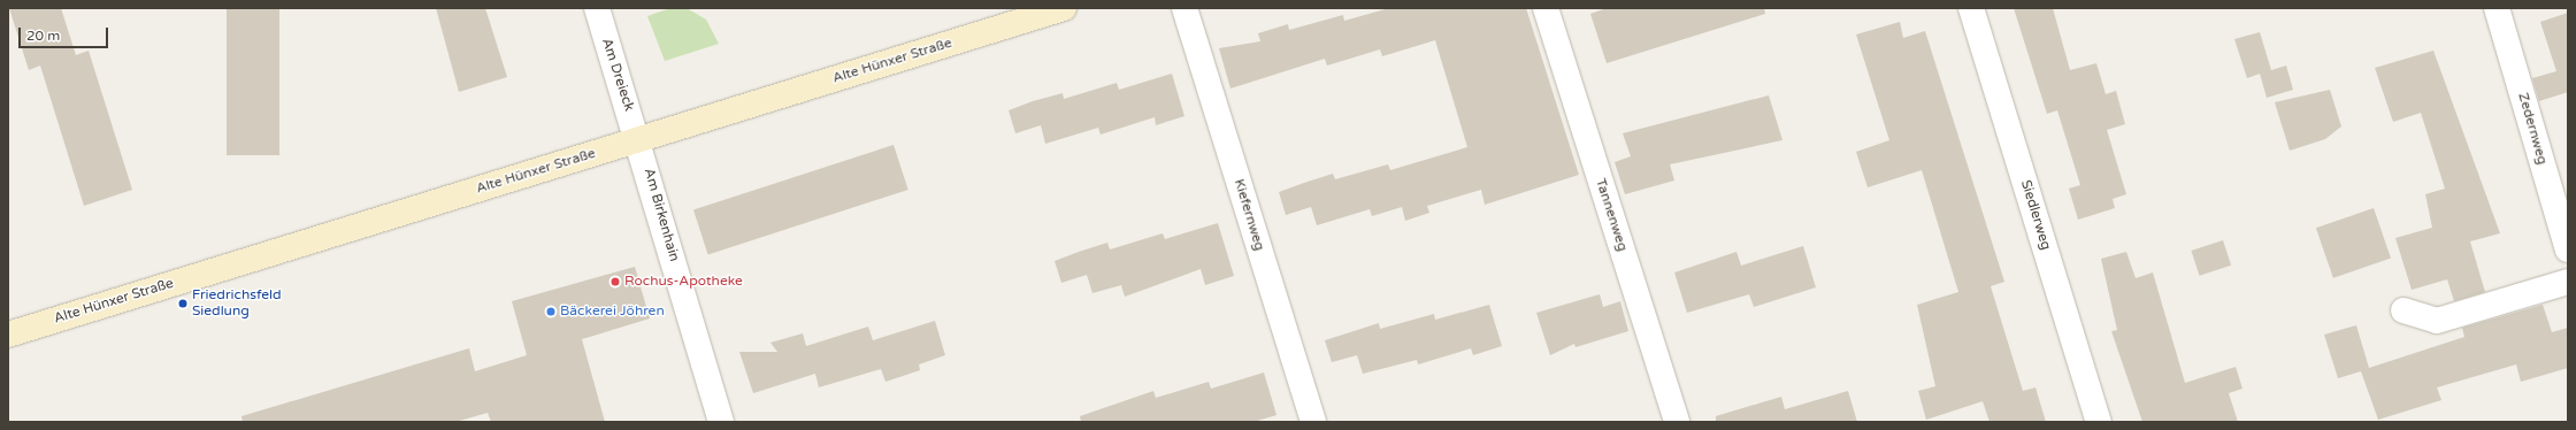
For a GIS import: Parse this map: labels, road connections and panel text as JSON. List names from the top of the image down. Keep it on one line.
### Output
{"streets":{"street":["Alte Hünxer Straße","Am Dreieck","Zedernweg","Am Birkenhain","Kiefernweg","Tannenweg","Siedlerweg"]},"crossings":[["Alte Hünxer Straße","Am Dreieck"],["Alte Hünxer Straße","Am Birkenhain"],["Am Dreieck","Am Birkenhain"]],"places":["Rochus-Apotheke","Friedrichsfeld Siedlung","Bäckerei Jöhren"],"scale_bar":"20 m"}
